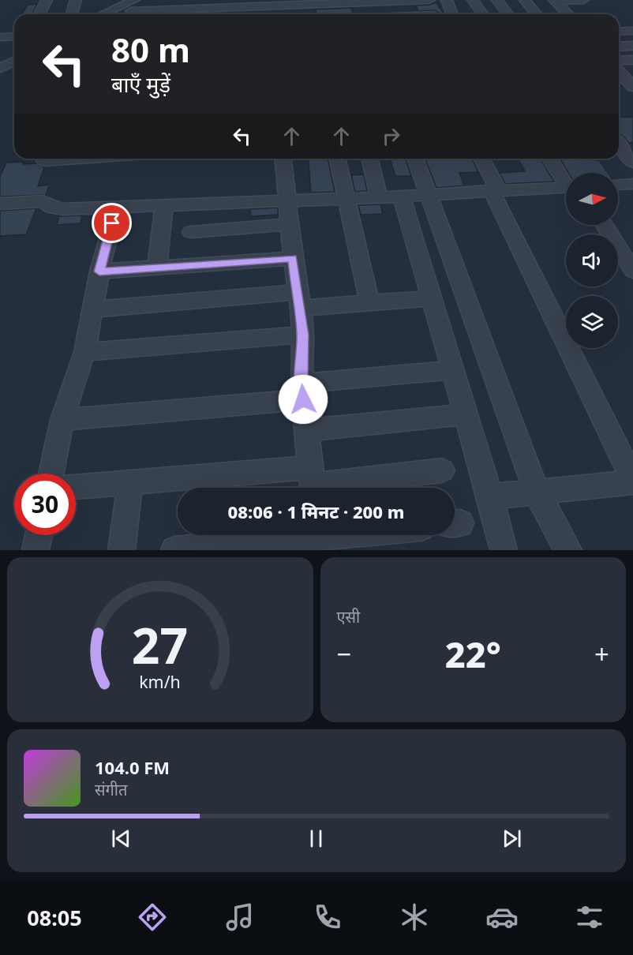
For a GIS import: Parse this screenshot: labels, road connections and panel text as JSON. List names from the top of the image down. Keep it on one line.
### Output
{"north":"right","page":{"turn":["80 m","बाएँ मुड़ें"],"limit":"30","trip":"08:06 · 1 मिनट · 200 m","tile":"एसी","heat":["−","22°","+"],"song":["104.0 FM","संगीत"],"tabs":"08:05","gauge":["27","km/h"]}}
